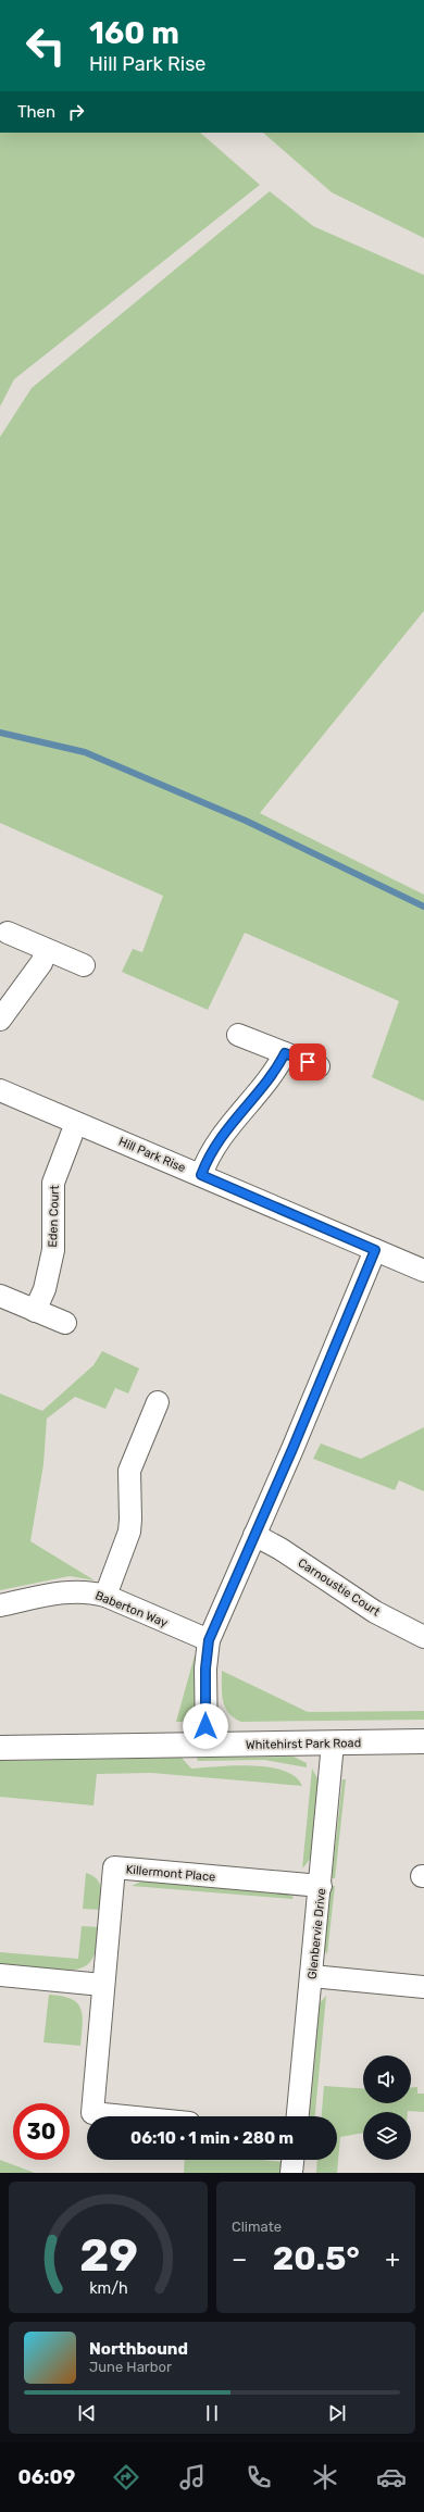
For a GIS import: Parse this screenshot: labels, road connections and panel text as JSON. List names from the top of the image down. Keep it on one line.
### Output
{"streets":{"street":["Hill Park Rise","Eden Court","Carnoustie Court","Baberton Way","Whitehirst Park Road","Killermont Place","Glenbervie Drive"]},"crossings":[["Hill Park Rise","Eden Court"],["Whitehirst Park Road","Glenbervie Drive"],["Killermont Place","Glenbervie Drive"]],"page":{"turn":["160 m","Hill Park Rise"],"then":"Then","limit":"30","trip":"06:10 · 1 min · 280 m","tile":"Climate","heat":["−","20.5°","+"],"song":["Northbound","June Harbor"],"tabs":"06:09","gauge":["29","km/h"]}}
